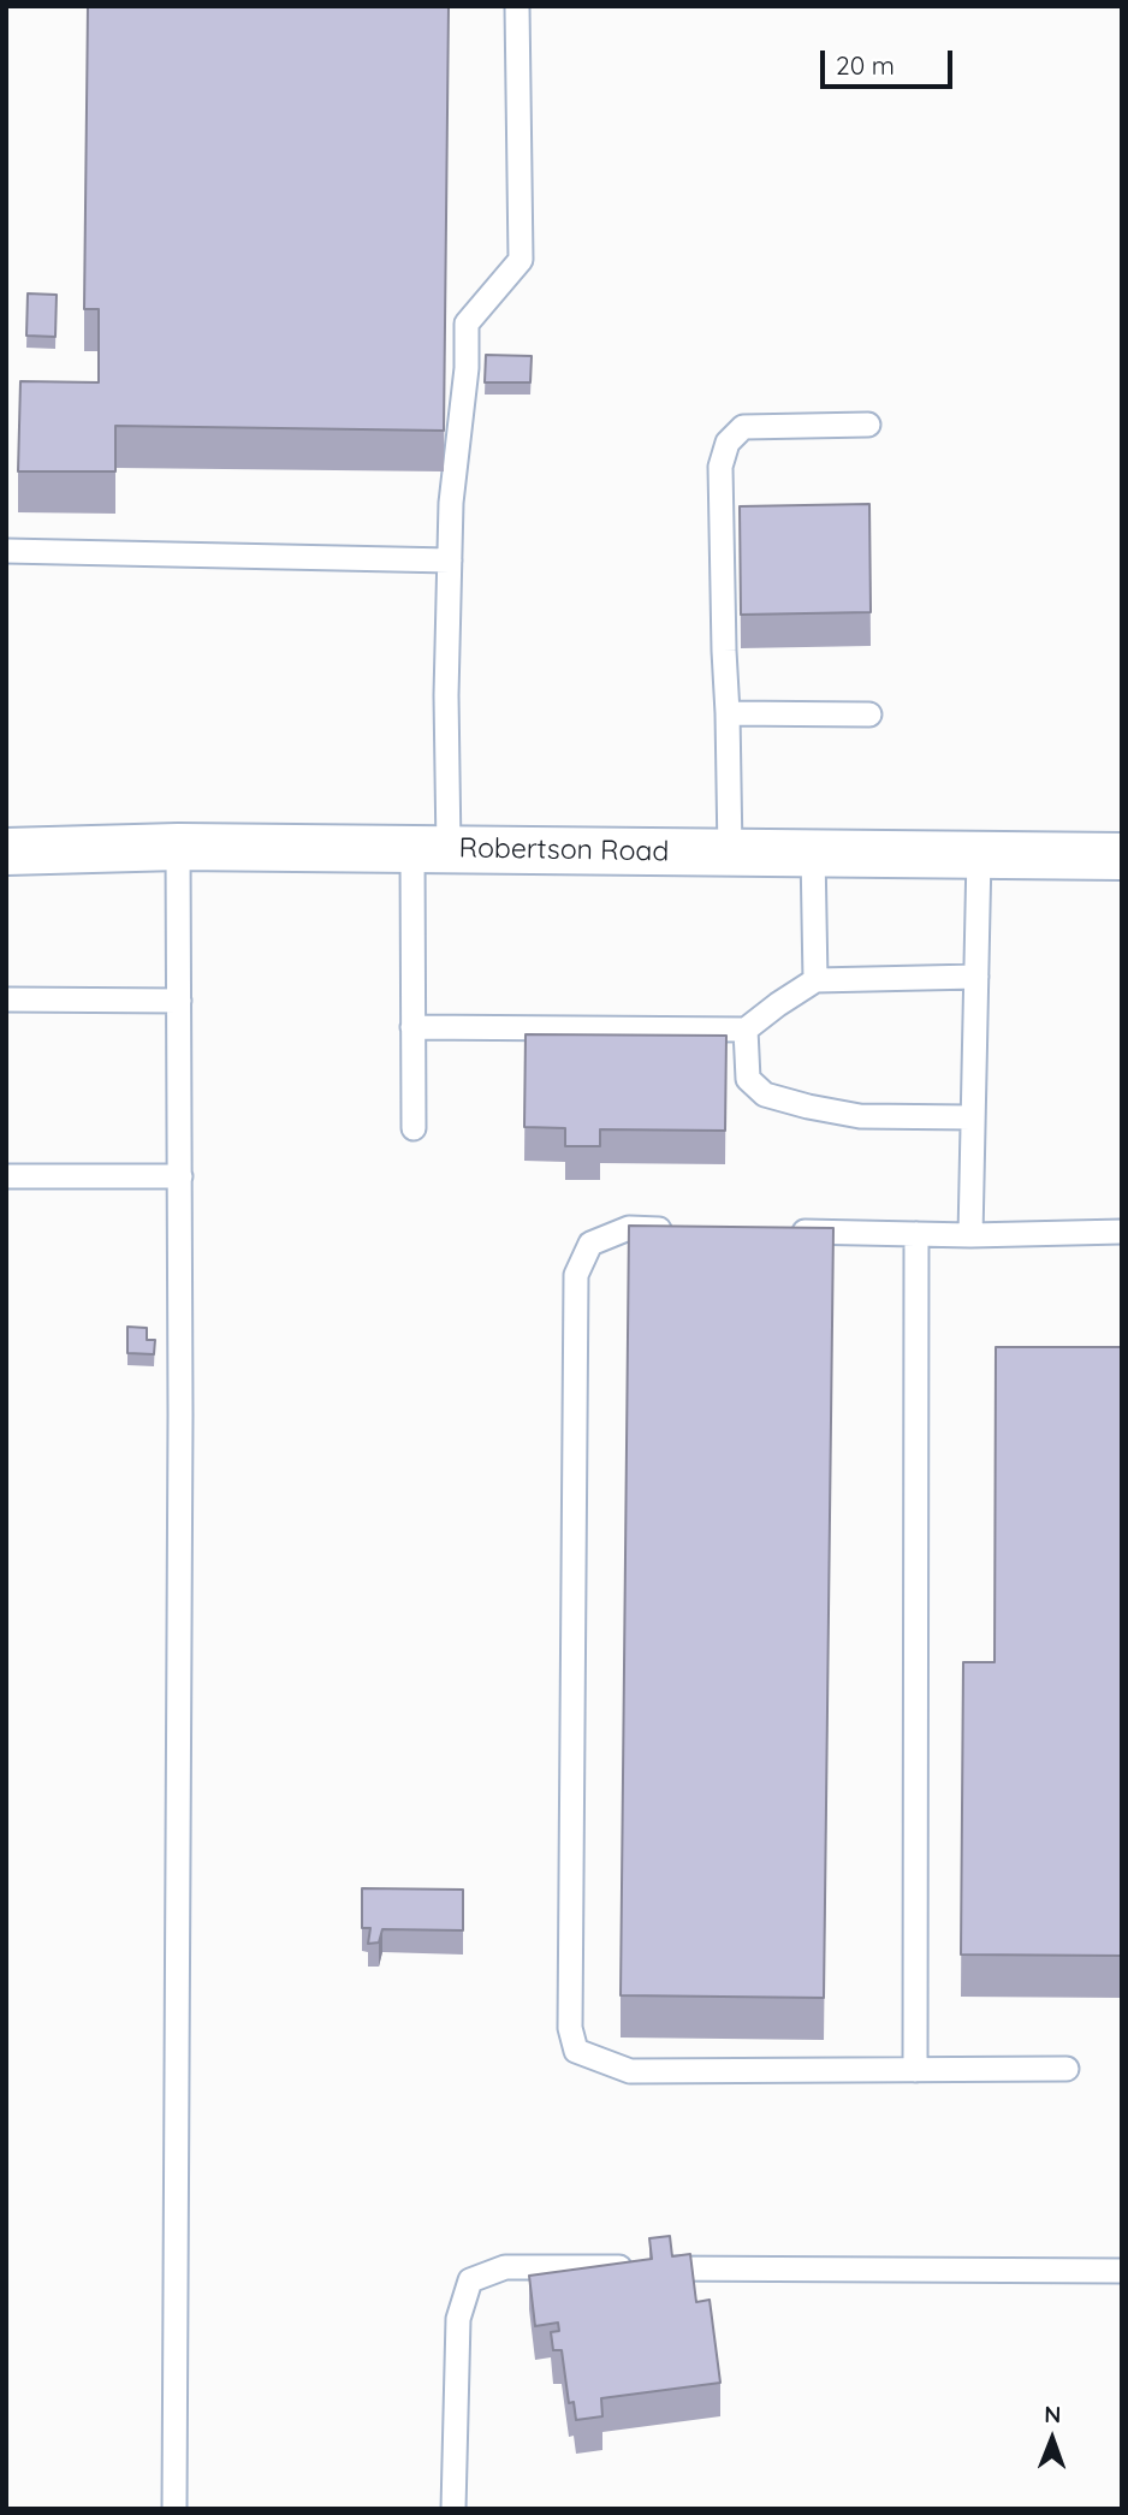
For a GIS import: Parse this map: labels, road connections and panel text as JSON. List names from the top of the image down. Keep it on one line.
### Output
{"streets":{"street":["Robertson Road"]},"scale_bar":"20 m","north":"top"}
